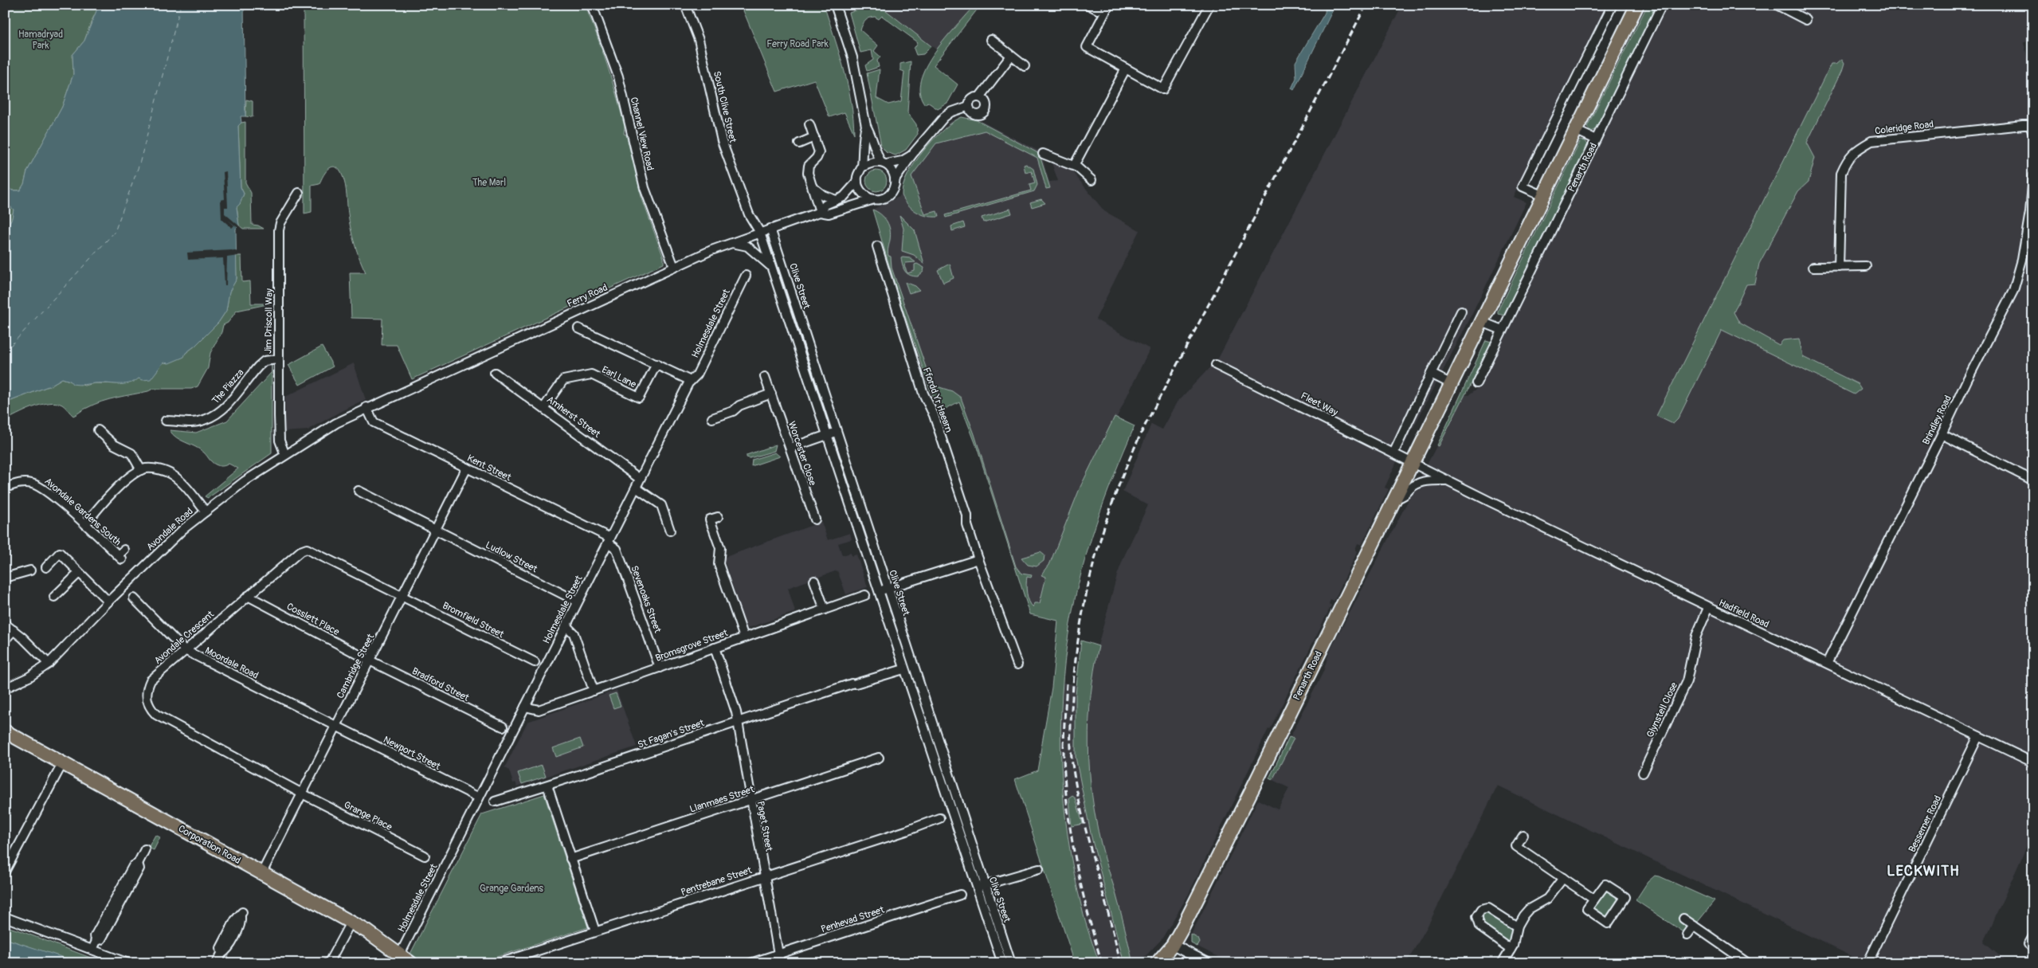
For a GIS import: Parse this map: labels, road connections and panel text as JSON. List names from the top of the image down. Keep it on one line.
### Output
{"streets":{"main road":["Penarth Road","Corporation Road"],"street":["South Clive Street","Coleridge Road","Channel View Road","Clive Street","Ferry Road","Jim Driscoll Way","Holmesdale Street","Earl Lane","The Piazza","Ffordd Yr Haearn","Fleet Way","Amherst Street","Brindley Road","Worcester Close","Kent Street","Avondale Gardens South","Avondale Road","Ludlow Street","Sevenoaks Street","Hadfield Road","Cosslett Place","Bromfield Street","Avondale Crescent","Bromsgrove Street","Moordale Road","Cambridge Street","Bradford Street","Glynstell Close","St Fagan's Street","Newport Street","Llanmaes Street","Grange Place","Bessemer Road","Paget Street","Pentrebane Street","Penhevad Street"]},"crossings":[["South Clive Street","Clive Street"],["South Clive Street","Ferry Road"],["Channel View Road","Ferry Road"],["Penarth Road","Fleet Way"],["Penarth Road","Hadfield Road"],["Clive Street","Ferry Road"],["Clive Street","St Fagan's Street"],["Ferry Road","Kent Street"],["Ferry Road","Avondale Road"],["Jim Driscoll Way","The Piazza"],["Jim Driscoll Way","Avondale Road"],["Holmesdale Street","Amherst Street"],["Holmesdale Street","Kent Street"],["Holmesdale Street","Ludlow Street"],["Holmesdale Street","Sevenoaks Street"],["Holmesdale Street","Bromsgrove Street"],["Holmesdale Street","Newport Street"],["Holmesdale Street","Corporation Road"],["Earl Lane","Amherst Street"],["Fleet Way","Hadfield Road"],["Brindley Road","Hadfield Road"],["Kent Street","Avondale Road"],["Kent Street","Sevenoaks Street"],["Kent Street","Cambridge Street"],["Ludlow Street","Cambridge Street"],["Sevenoaks Street","Bromsgrove Street"],["Hadfield Road","Glynstell Close"],["Hadfield Road","Bessemer Road"],["Cosslett Place","Avondale Crescent"],["Cosslett Place","Cambridge Street"],["Cosslett Place","Bradford Street"],["Bromfield Street","Avondale Crescent"],["Bromfield Street","Cambridge Street"],["Avondale Crescent","Moordale Road"],["Avondale Crescent","Cambridge Street"],["Avondale Crescent","Grange Place"],["Bromsgrove Street","Paget Street"],["Moordale Road","Cambridge Street"],["Moordale Road","Newport Street"],["Cambridge Street","Bradford Street"],["Cambridge Street","Newport Street"],["Cambridge Street","Grange Place"],["Cambridge Street","Corporation Road"],["St Fagan's Street","Paget Street"],["Llanmaes Street","Paget Street"],["Paget Street","Pentrebane Street"],["Paget Street","Penhevad Street"]],"districts":["LECKWITH"],"parks":["Hamadryad Park","Ferry Road Park","The Marl","Grange Gardens"]}
